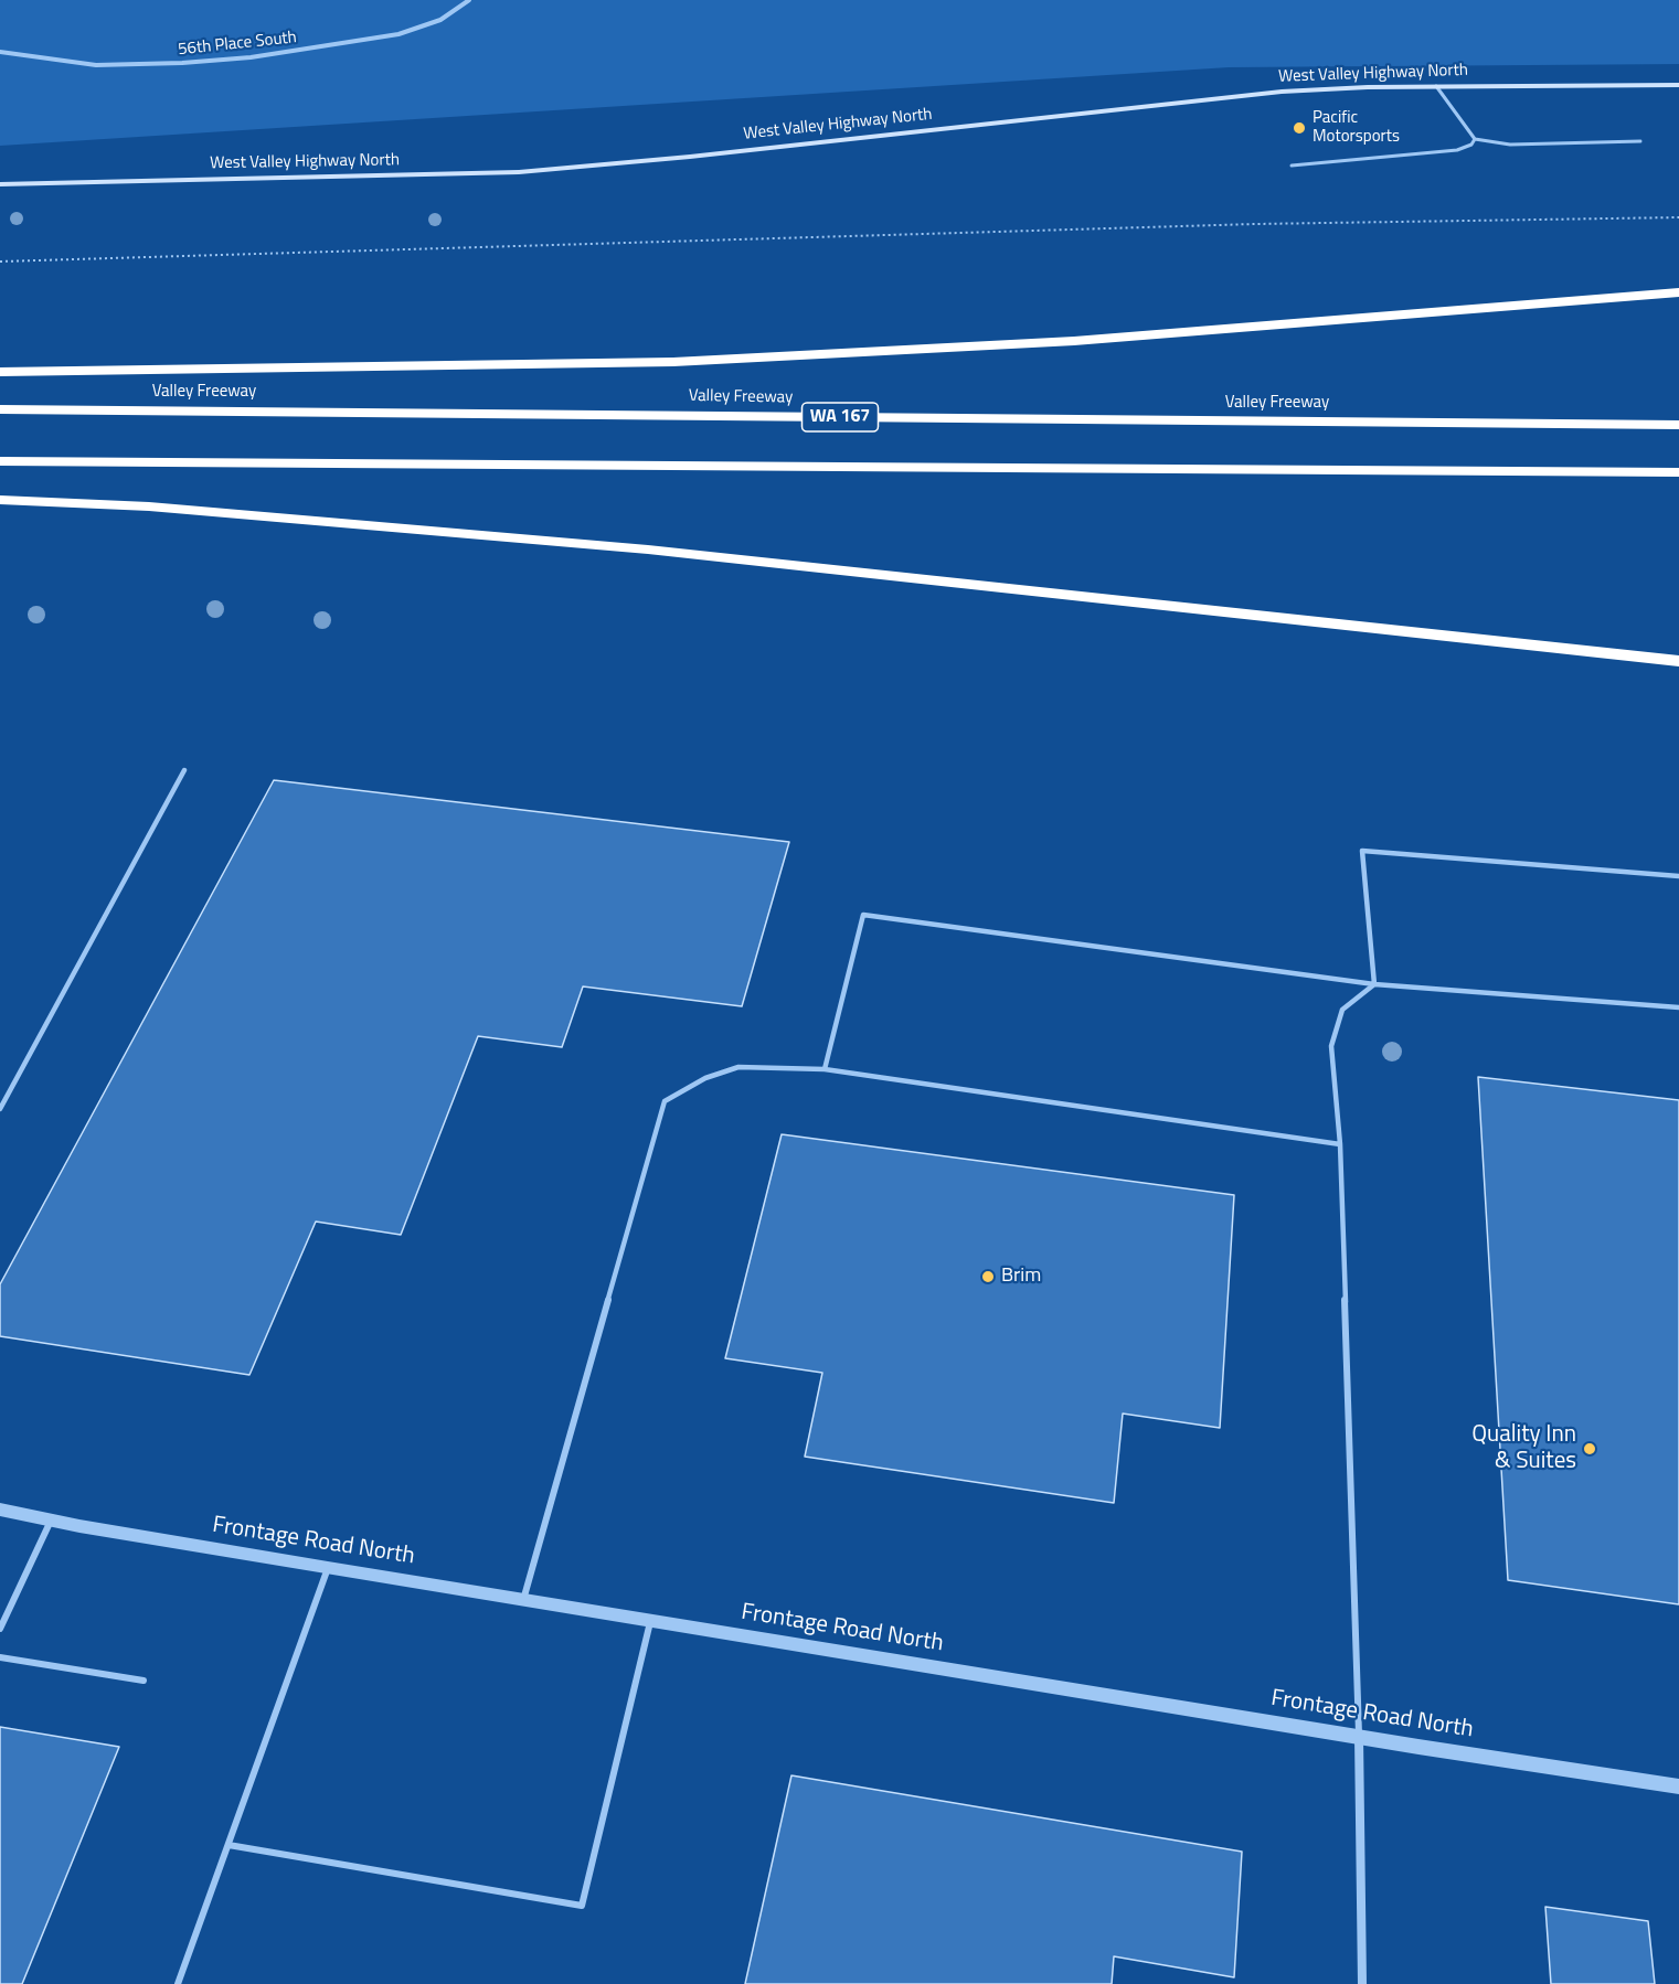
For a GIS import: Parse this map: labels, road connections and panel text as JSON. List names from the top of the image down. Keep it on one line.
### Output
{"streets":{"highway":["Valley Freeway","WA 167"],"main road":["West Valley Highway North"],"street":["56th Place South","Frontage Road North"]},"places":["Pacific Motorsports","Brim","Quality Inn & Suites"]}
